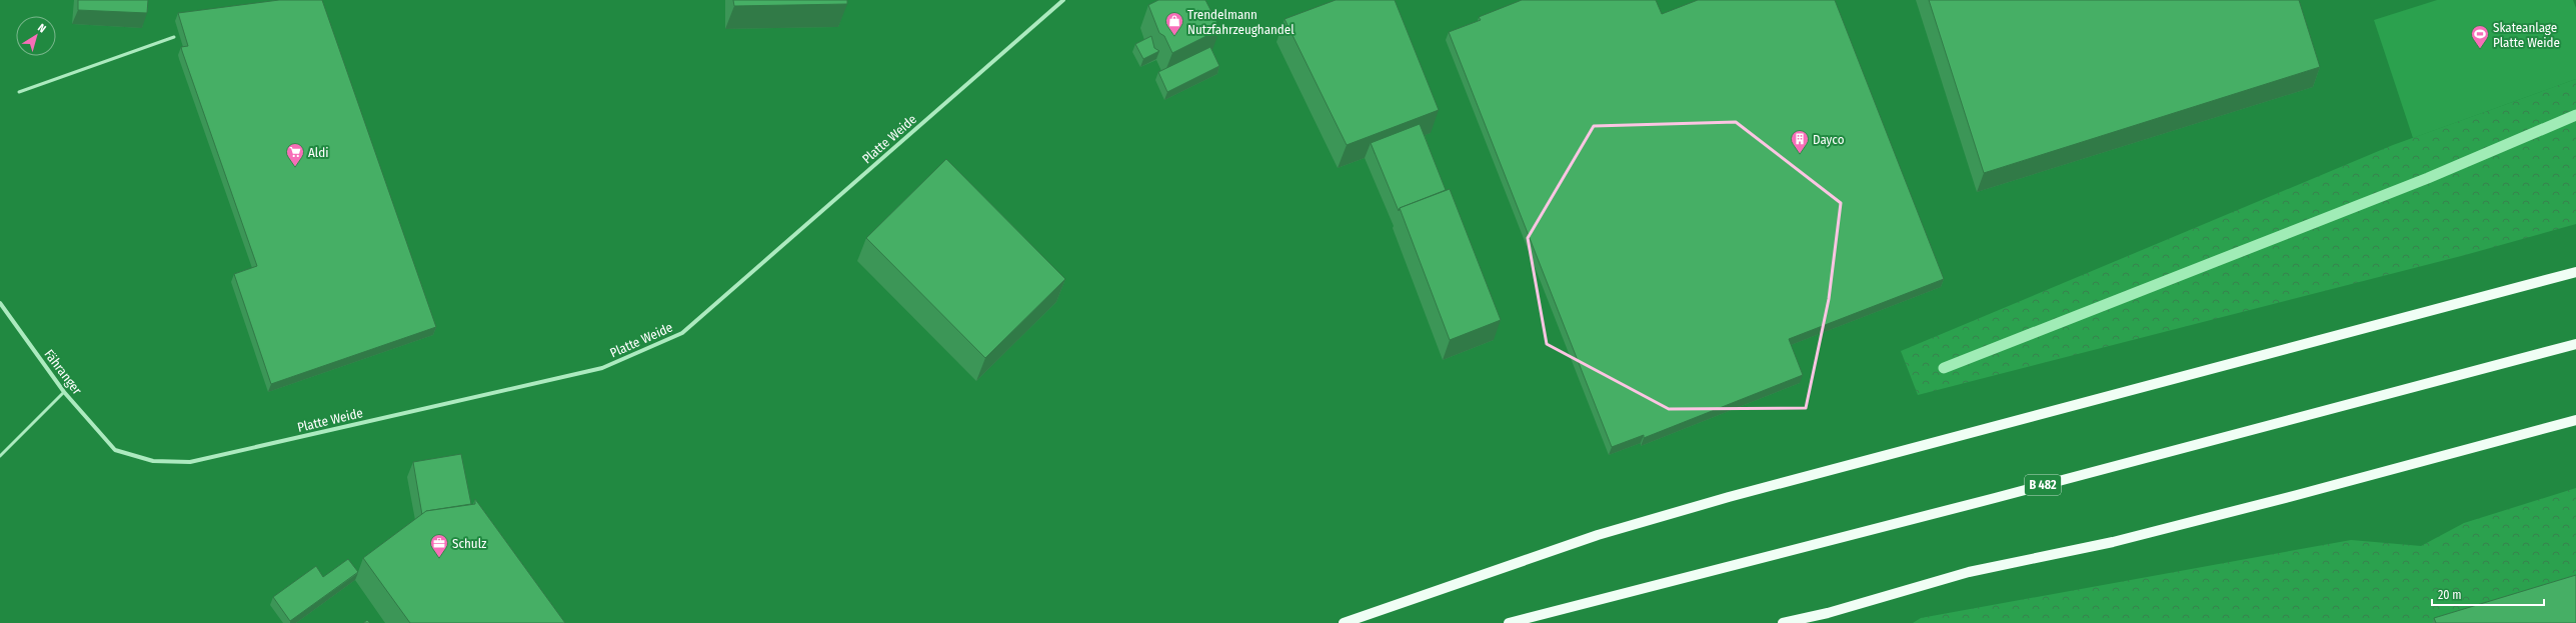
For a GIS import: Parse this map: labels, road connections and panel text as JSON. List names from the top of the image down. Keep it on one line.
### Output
{"streets":{"main road":["B 482"],"street":["Platte Weide","Fähranger"]},"crossings":[["Platte Weide","Fähranger"]],"places":{"shop":["Trendelmann Nutzfahrzeughandel"],"sports":["Skateanlage Platte Weide"],"building":["Dayco"],"supermarket":["Aldi"],"office":["Schulz"]},"scale_bar":"20 m","north":"top right"}
